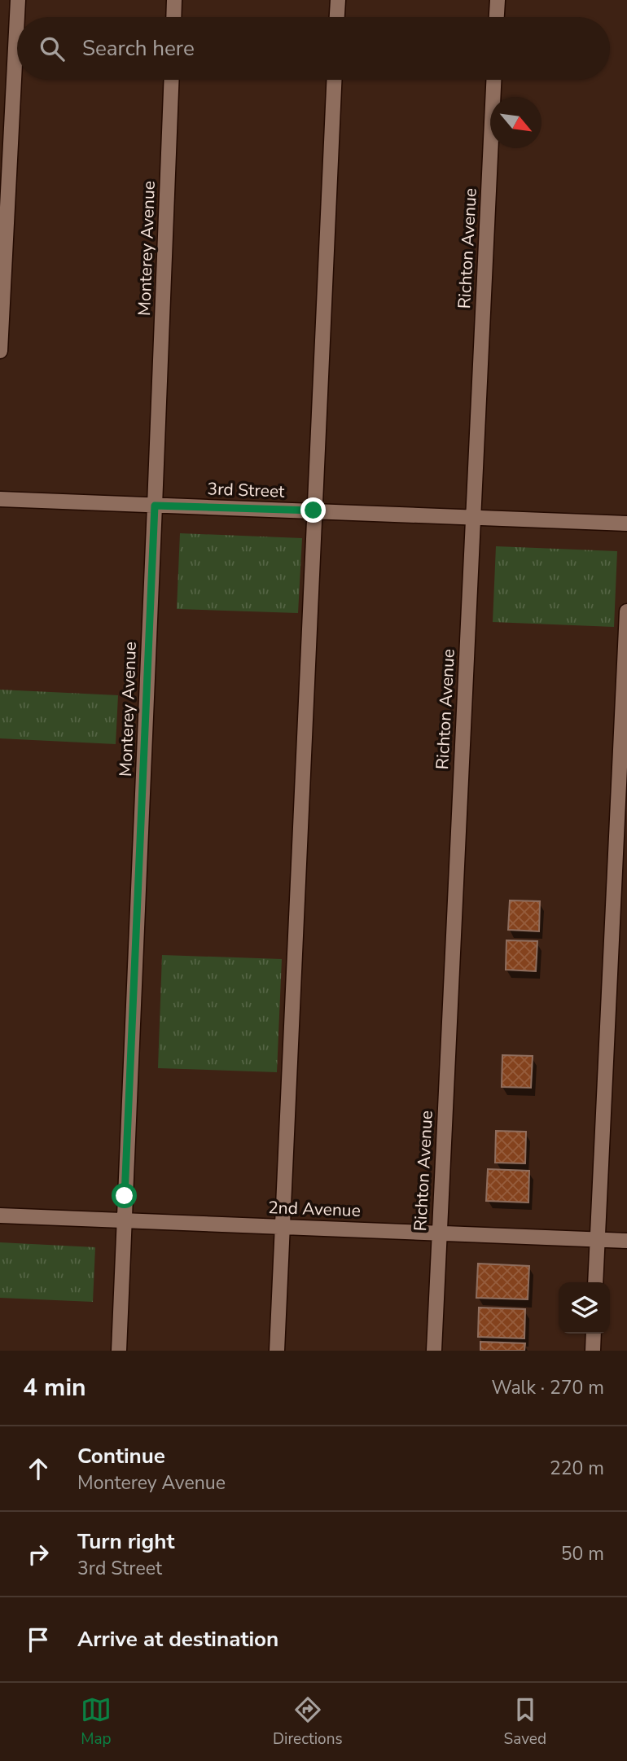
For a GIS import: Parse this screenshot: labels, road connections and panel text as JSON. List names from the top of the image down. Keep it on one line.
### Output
{"streets":{"street":["Monterey Avenue","Richton Avenue","3rd Street","2nd Avenue"]},"crossings":[["Monterey Avenue","3rd Street"],["Monterey Avenue","2nd Avenue"],["Richton Avenue","3rd Street"],["Richton Avenue","2nd Avenue"]],"north":"bottom right","page":{"search":"Search here","heading":["4 min","Walk · 270 m"],"list":[["Continue","Monterey Avenue","220 m"],["Turn right","3rd Street","50 m"],"Arrive at destination"],"nav":["Map","Directions","Saved"]}}
